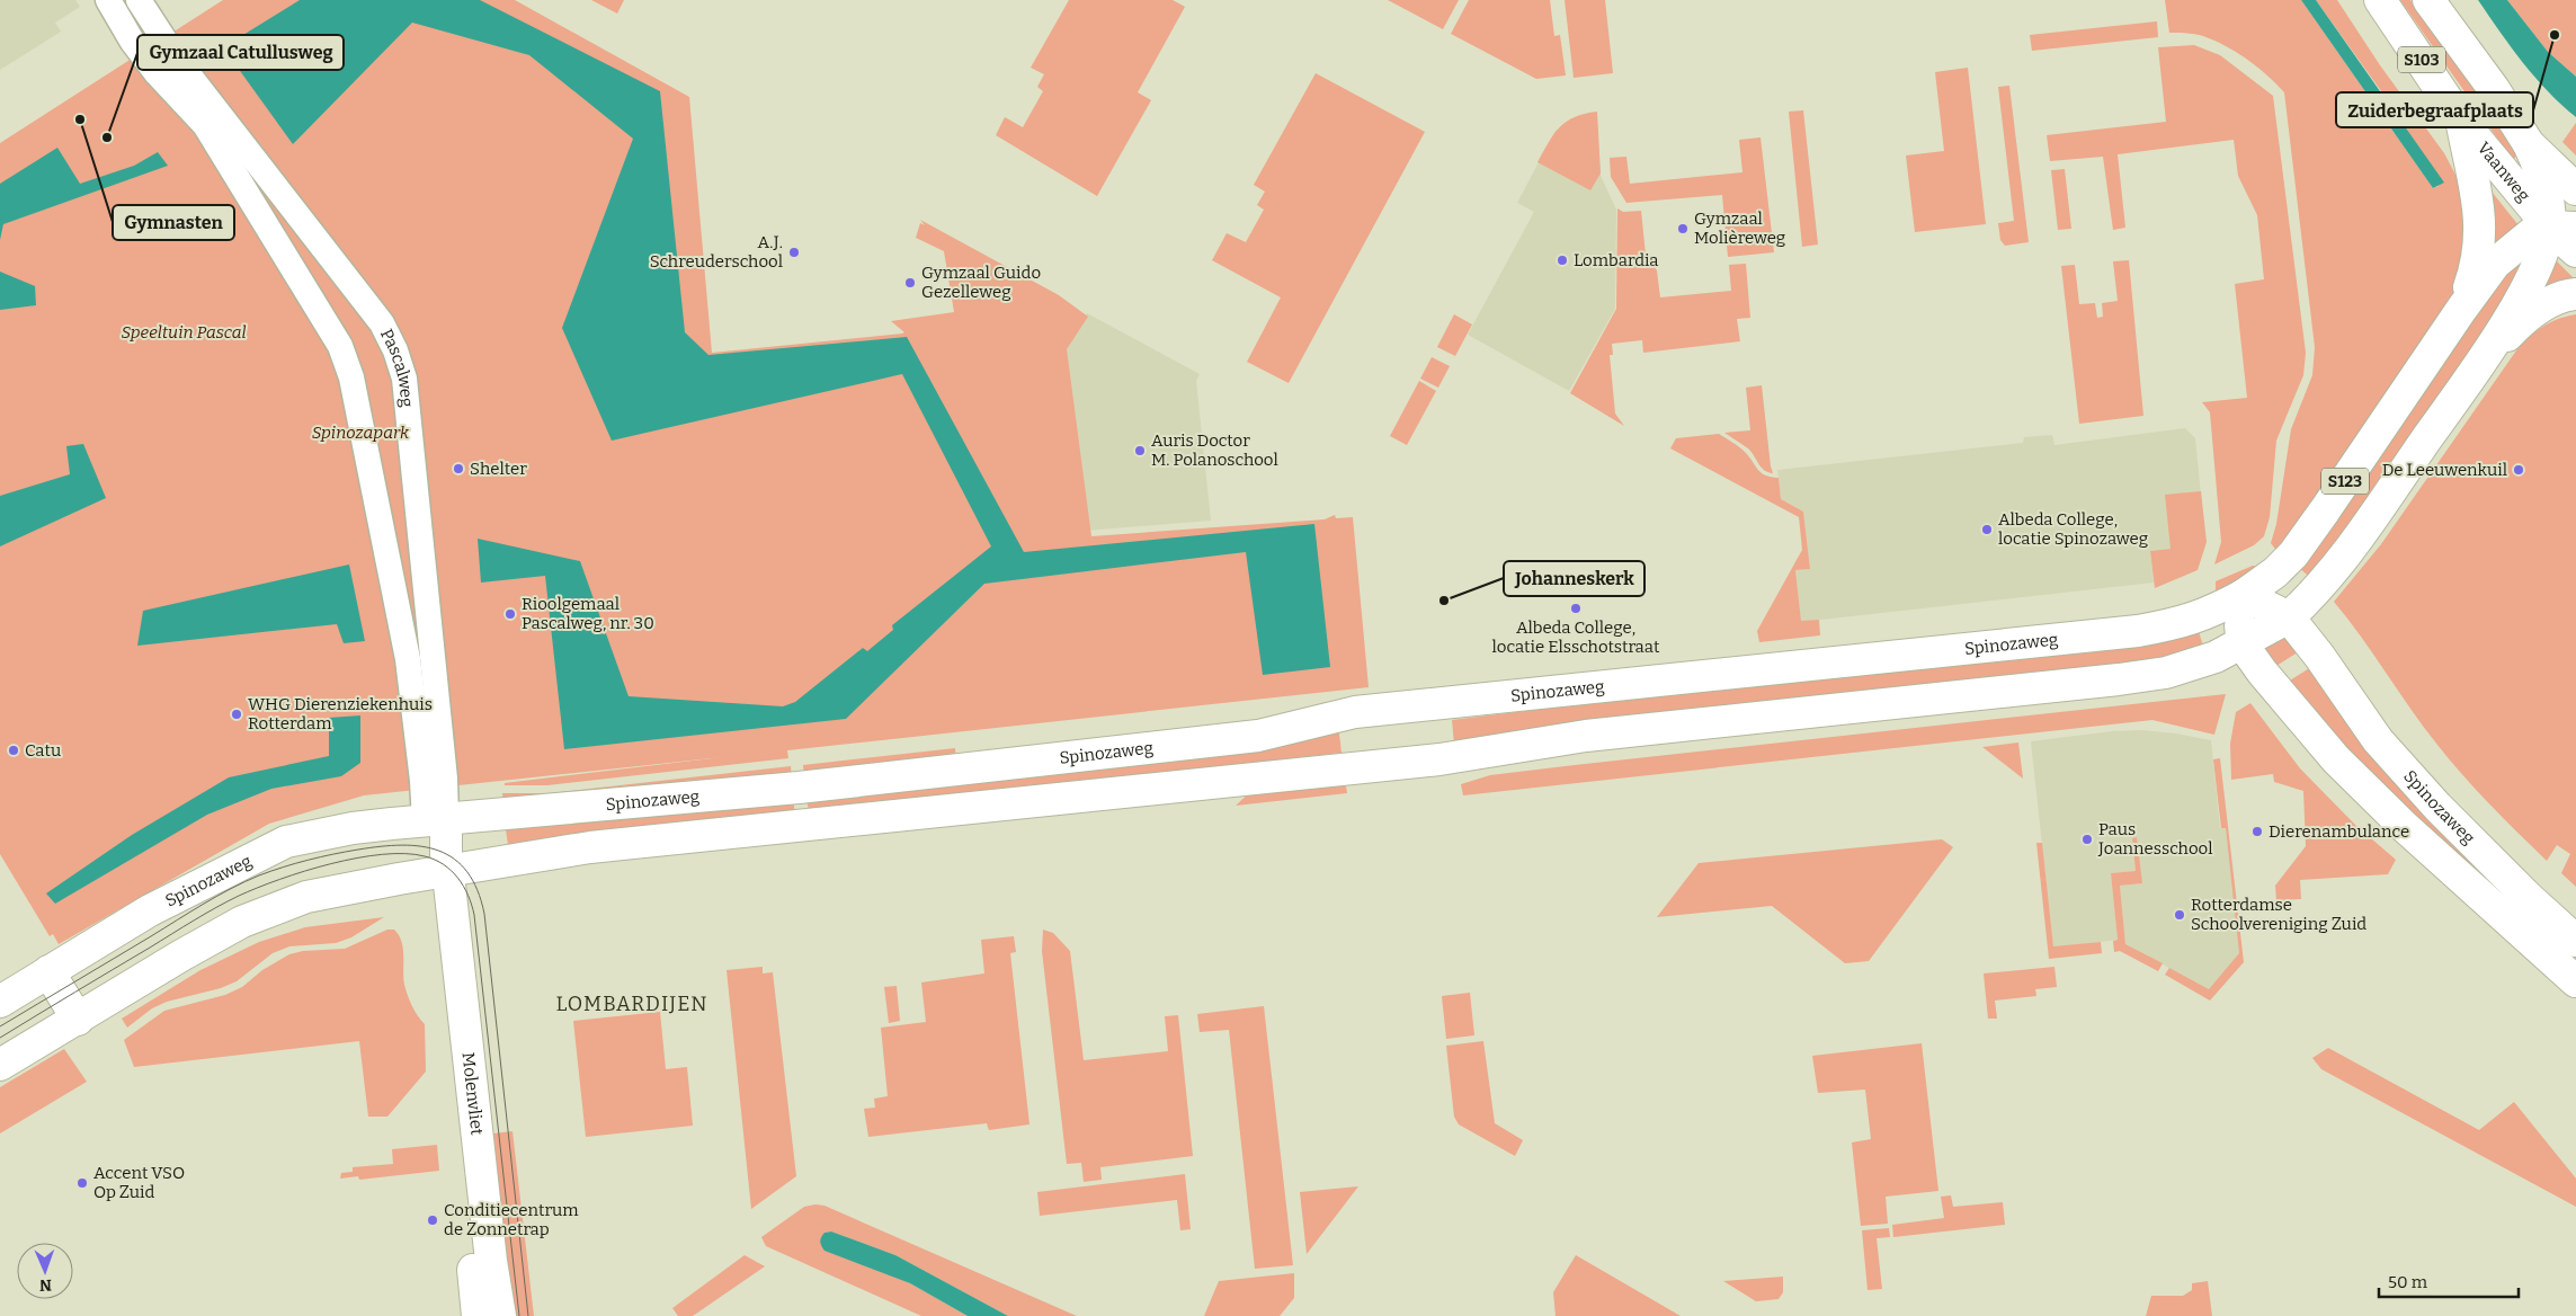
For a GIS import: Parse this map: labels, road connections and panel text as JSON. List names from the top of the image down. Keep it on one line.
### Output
{"streets":{"main road":["S103","Vaanweg","S123","Spinozaweg","Molenvliet"],"street":["Pascalweg"]},"crossings":[["Vaanweg","S123"],["Pascalweg","Spinozaweg"],["S123","Spinozaweg"],["S123","Molenvliet"]],"districts":["LOMBARDIJEN"],"parks":["Speeltuin Pascal","Spinozapark"],"places":["Zuiderbegraafplaats","Gymnasten","Gymzaal Catullusweg","Gymzaal Molièreweg","A.J. Schreuderschool","Lombardia","Gymzaal Guido Gezelleweg","Auris Doctor M. Polanoschool","Shelter","De Leeuwenkuil","Albeda College, locatie Spinozaweg","Johanneskerk","Albeda College, locatie Elsschotstraat","Rioolgemaal Pascalweg, nr. 30","WHG Dierenziekenhuis Rotterdam","Catu","Dierenambulance","Paus Joannesschool","Rotterdamse Schoolvereniging Zuid","Accent VSO Op Zuid","Conditiecentrum de Zonnetrap"],"scale_bar":"50 m","north":"bottom"}
